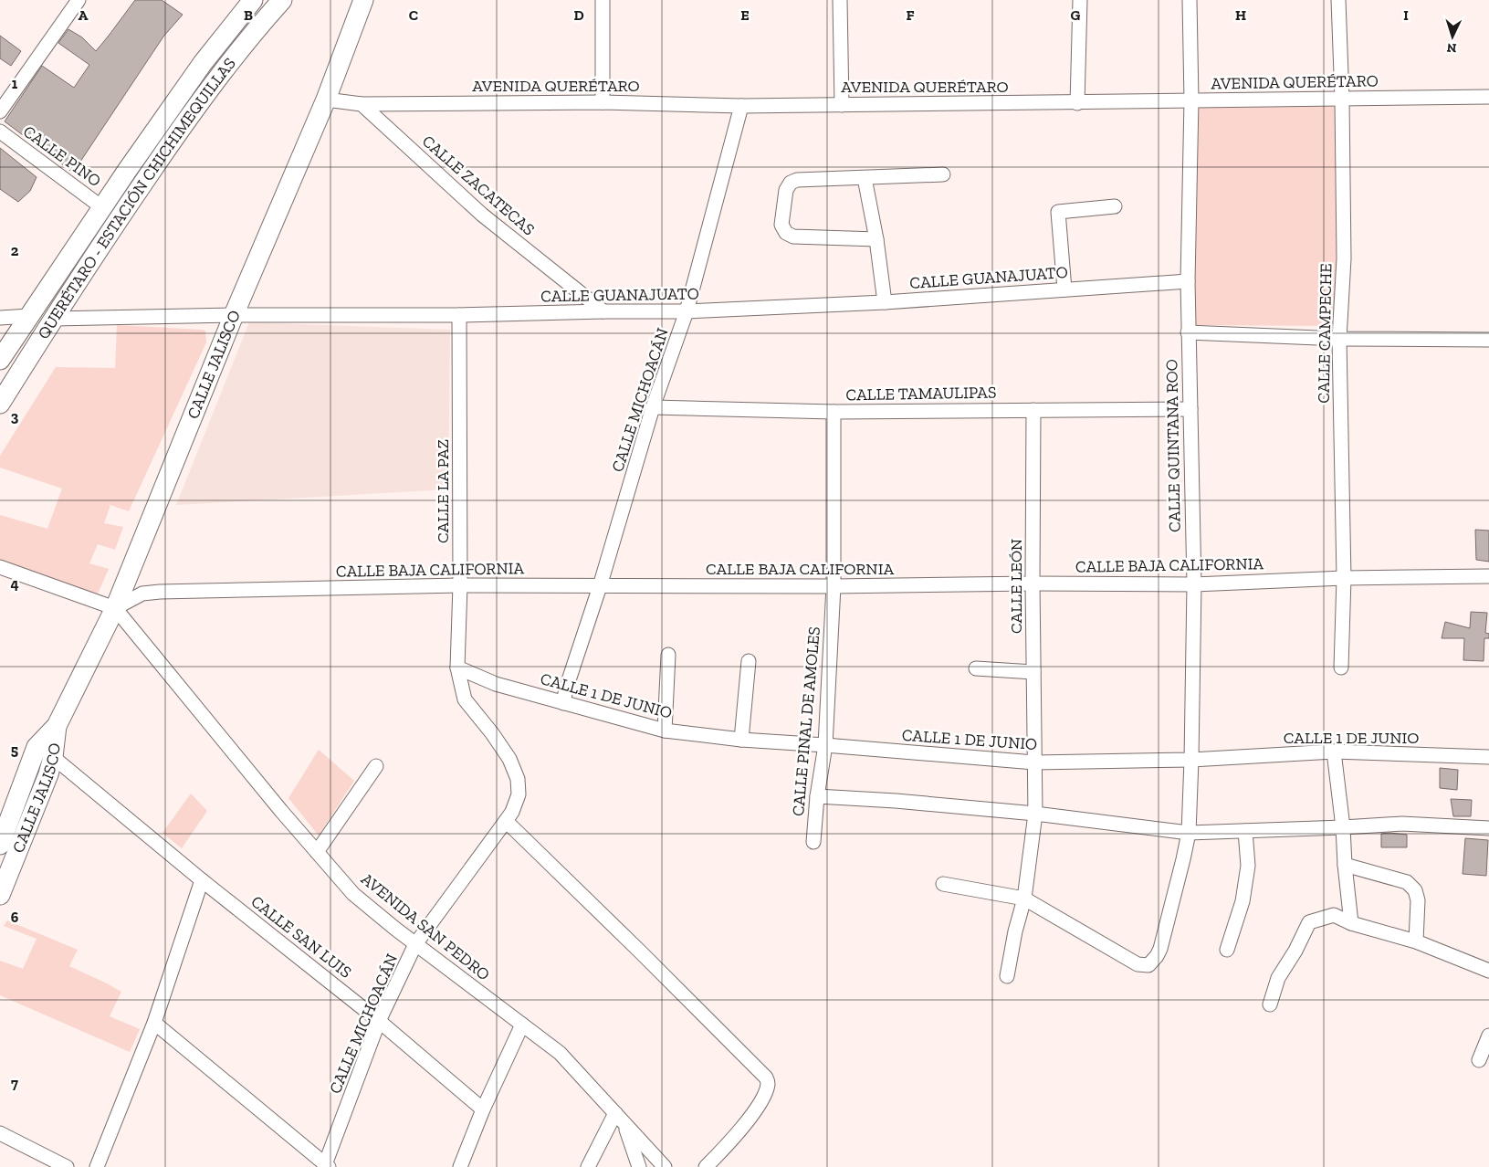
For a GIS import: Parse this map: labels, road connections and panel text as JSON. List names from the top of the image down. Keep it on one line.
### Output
{"streets":{"street":["AVENIDA QUERÉTARO","CALLE PINO","CALLE ZACATECAS","QUERÉTARO - ESTACIÓN CHICHIMEQUILLAS","CALLE GUANAJUATO","CALLE CAMPECHE","CALLE JALISCO","CALLE TAMAULIPAS","CALLE MICHOACÁN","CALLE QUINTANA ROO","CALLE LA PAZ","CALLE BAJA CALIFORNIA","CALLE LEÓN","CALLE 1 DE JUNIO","CALLE PINAL DE AMOLES","AVENIDA SAN PEDRO","CALLE SAN LUIS"]},"crossings":[["AVENIDA QUERÉTARO","CALLE ZACATECAS"],["AVENIDA QUERÉTARO","CALLE CAMPECHE"],["AVENIDA QUERÉTARO","CALLE MICHOACÁN"],["AVENIDA QUERÉTARO","CALLE QUINTANA ROO"],["CALLE PINO","QUERÉTARO - ESTACIÓN CHICHIMEQUILLAS"],["CALLE ZACATECAS","CALLE GUANAJUATO"],["QUERÉTARO - ESTACIÓN CHICHIMEQUILLAS","CALLE GUANAJUATO"],["CALLE GUANAJUATO","CALLE JALISCO"],["CALLE GUANAJUATO","CALLE MICHOACÁN"],["CALLE GUANAJUATO","CALLE QUINTANA ROO"],["CALLE GUANAJUATO","CALLE LA PAZ"],["CALLE CAMPECHE","CALLE BAJA CALIFORNIA"],["CALLE JALISCO","CALLE BAJA CALIFORNIA"],["CALLE JALISCO","AVENIDA SAN PEDRO"],["CALLE JALISCO","CALLE SAN LUIS"],["CALLE TAMAULIPAS","CALLE MICHOACÁN"],["CALLE TAMAULIPAS","CALLE QUINTANA ROO"],["CALLE TAMAULIPAS","CALLE LEÓN"],["CALLE TAMAULIPAS","CALLE PINAL DE AMOLES"],["CALLE MICHOACÁN","CALLE LA PAZ"],["CALLE MICHOACÁN","CALLE BAJA CALIFORNIA"],["CALLE MICHOACÁN","CALLE 1 DE JUNIO"],["CALLE MICHOACÁN","AVENIDA SAN PEDRO"],["CALLE MICHOACÁN","CALLE SAN LUIS"],["CALLE QUINTANA ROO","CALLE BAJA CALIFORNIA"],["CALLE QUINTANA ROO","CALLE 1 DE JUNIO"],["CALLE LA PAZ","CALLE BAJA CALIFORNIA"],["CALLE LA PAZ","CALLE 1 DE JUNIO"],["CALLE BAJA CALIFORNIA","CALLE LEÓN"],["CALLE BAJA CALIFORNIA","CALLE PINAL DE AMOLES"],["CALLE BAJA CALIFORNIA","AVENIDA SAN PEDRO"],["CALLE LEÓN","CALLE 1 DE JUNIO"],["CALLE 1 DE JUNIO","CALLE PINAL DE AMOLES"]],"north":"bottom","grid":{"columns":["A","B","C","D","E","F","G","H","I"],"rows":["1","2","3","4","5","6","7"]}}
